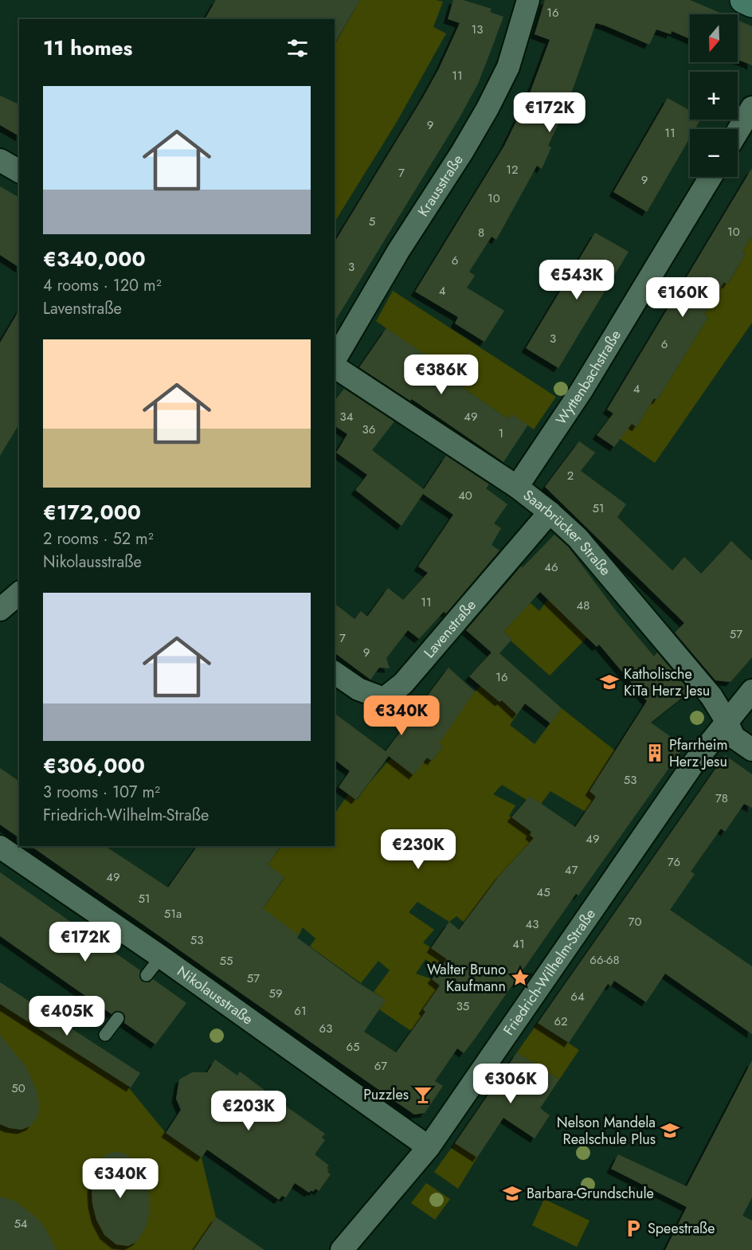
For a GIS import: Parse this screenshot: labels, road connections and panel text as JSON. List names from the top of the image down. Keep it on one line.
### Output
{"streets":{"street":["Krausstraße","Wyttenbachstraße","Saarbrücker Straße","Lavenstraße","Friedrich-Wilhelm-Straße","Nikolausstraße"]},"crossings":[["Wyttenbachstraße","Saarbrücker Straße"],["Saarbrücker Straße","Lavenstraße"],["Saarbrücker Straße","Friedrich-Wilhelm-Straße"],["Friedrich-Wilhelm-Straße","Nikolausstraße"]],"places":{"school or university":["Katholische KiTa Herz Jesu","Nelson Mandela Realschule Plus","Barbara-Grundschule"],"building":["Pfarrheim Herz Jesu"],"place":["Walter Bruno Kaufmann"],"bar":["Puzzles"],"parking":["Speestraße"]},"house_numbers":["16","13","11","9","11","12","7","9","10","5","10","8","6","3","4","3","6","4","34","49","36","1","2","40","51","46","11","48","57","7","9","16","53","78","49","76","47","49","45","51","51a","70","43","53","41","66-68","55","57","59","64","35","61","62","63","65","67","50","54"],"north":"bottom","page":{"map_buttons":["+","−"],"heading":"11 homes","list":[{"name":"€340,000","note":"4 rooms · 120 m² · Lavenstraße"},{"name":"€172,000","note":"2 rooms · 52 m² · Nikolausstraße"},{"name":"€306,000","note":"3 rooms · 107 m² · Friedrich-Wilhelm-Straße"}],"price":["€172K","€543K","€160K","€386K","€340K","€230K","€172K","€405K","€306K","€203K","€340K"]}}
